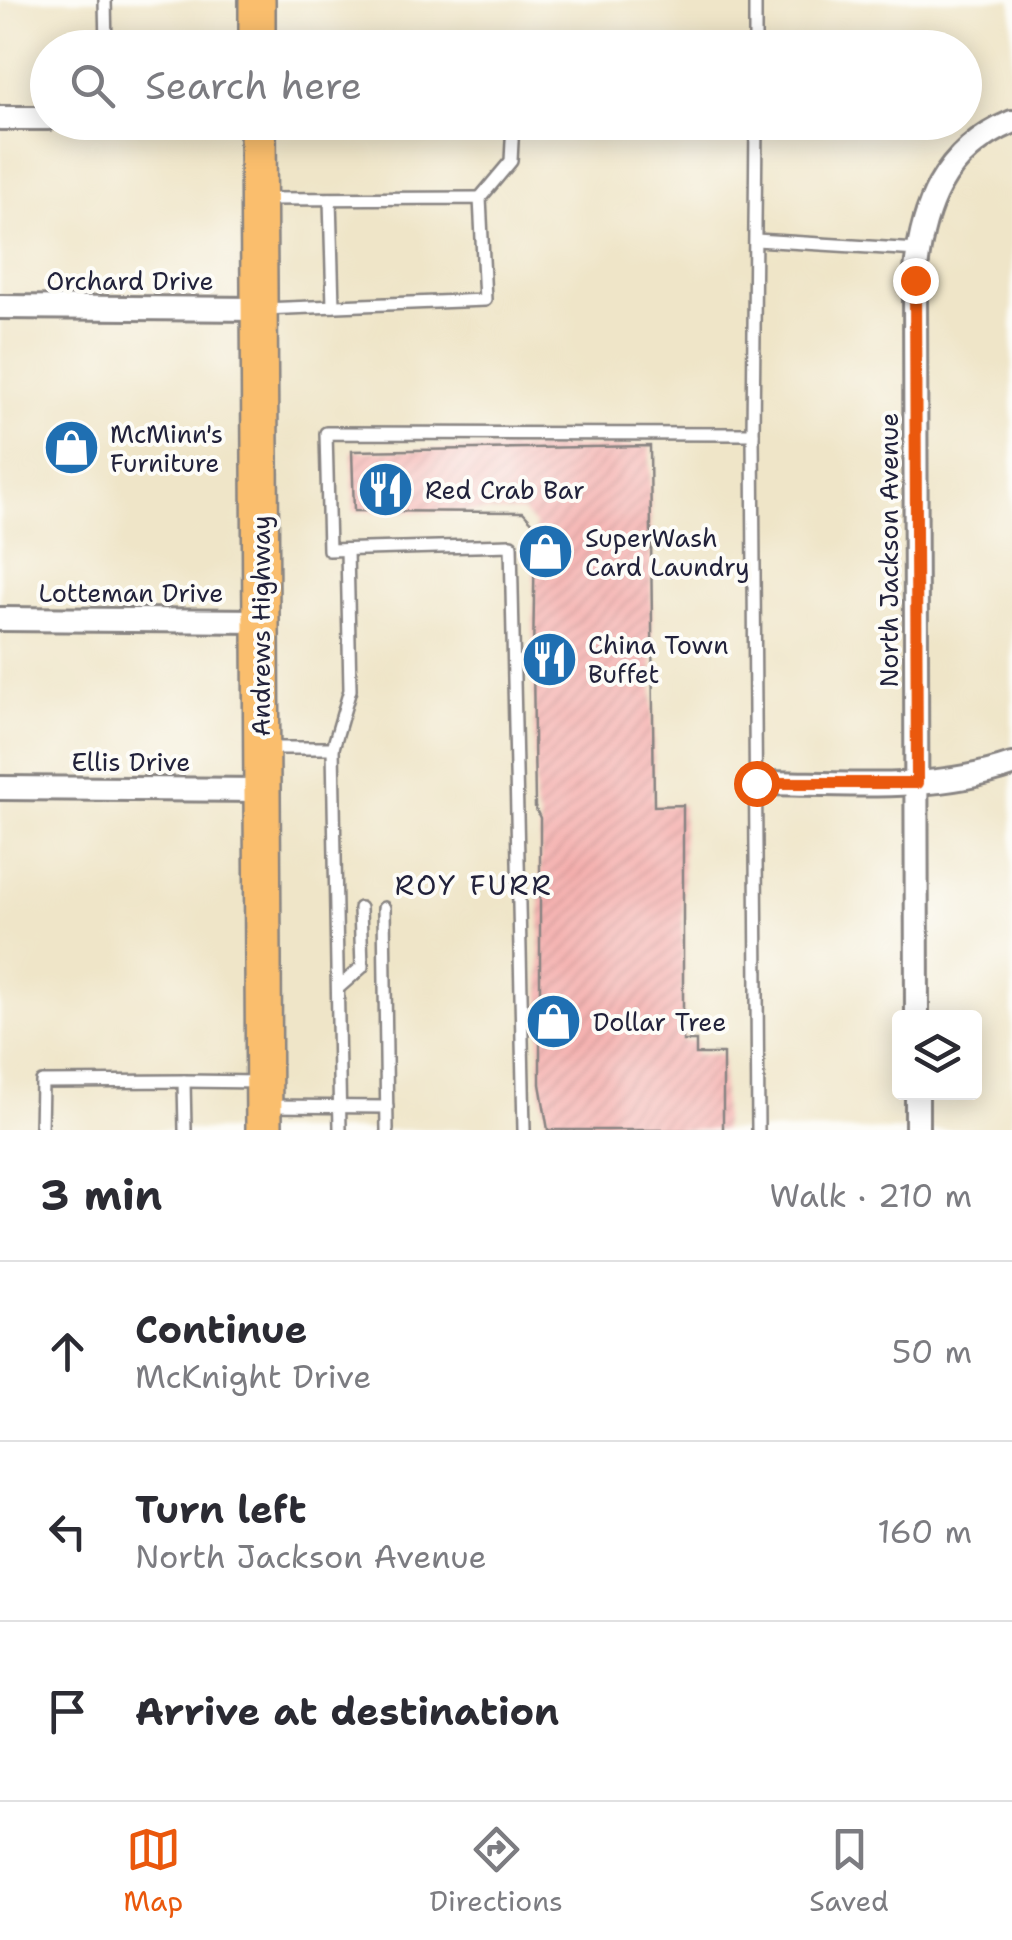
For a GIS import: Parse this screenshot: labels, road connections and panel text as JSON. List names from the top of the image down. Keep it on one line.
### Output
{"streets":{"main road":["Andrews Highway"],"street":["Orchard Drive","North Jackson Avenue","Lotteman Drive","Ellis Drive"]},"crossings":[["Orchard Drive","Andrews Highway"],["Lotteman Drive","Andrews Highway"],["Andrews Highway","Ellis Drive"]],"districts":["ROY FURR"],"places":{"shop":["McMinn's Furniture","SuperWash Card Laundry","Dollar Tree"],"restaurant":["Red Crab Bar","China Town Buffet"]},"page":{"search":"Search here","heading":["3 min","Walk · 210 m"],"list":[["Continue","McKnight Drive","50 m"],["Turn left","North Jackson Avenue","160 m"],"Arrive at destination"],"nav":["Map","Directions","Saved"]}}
